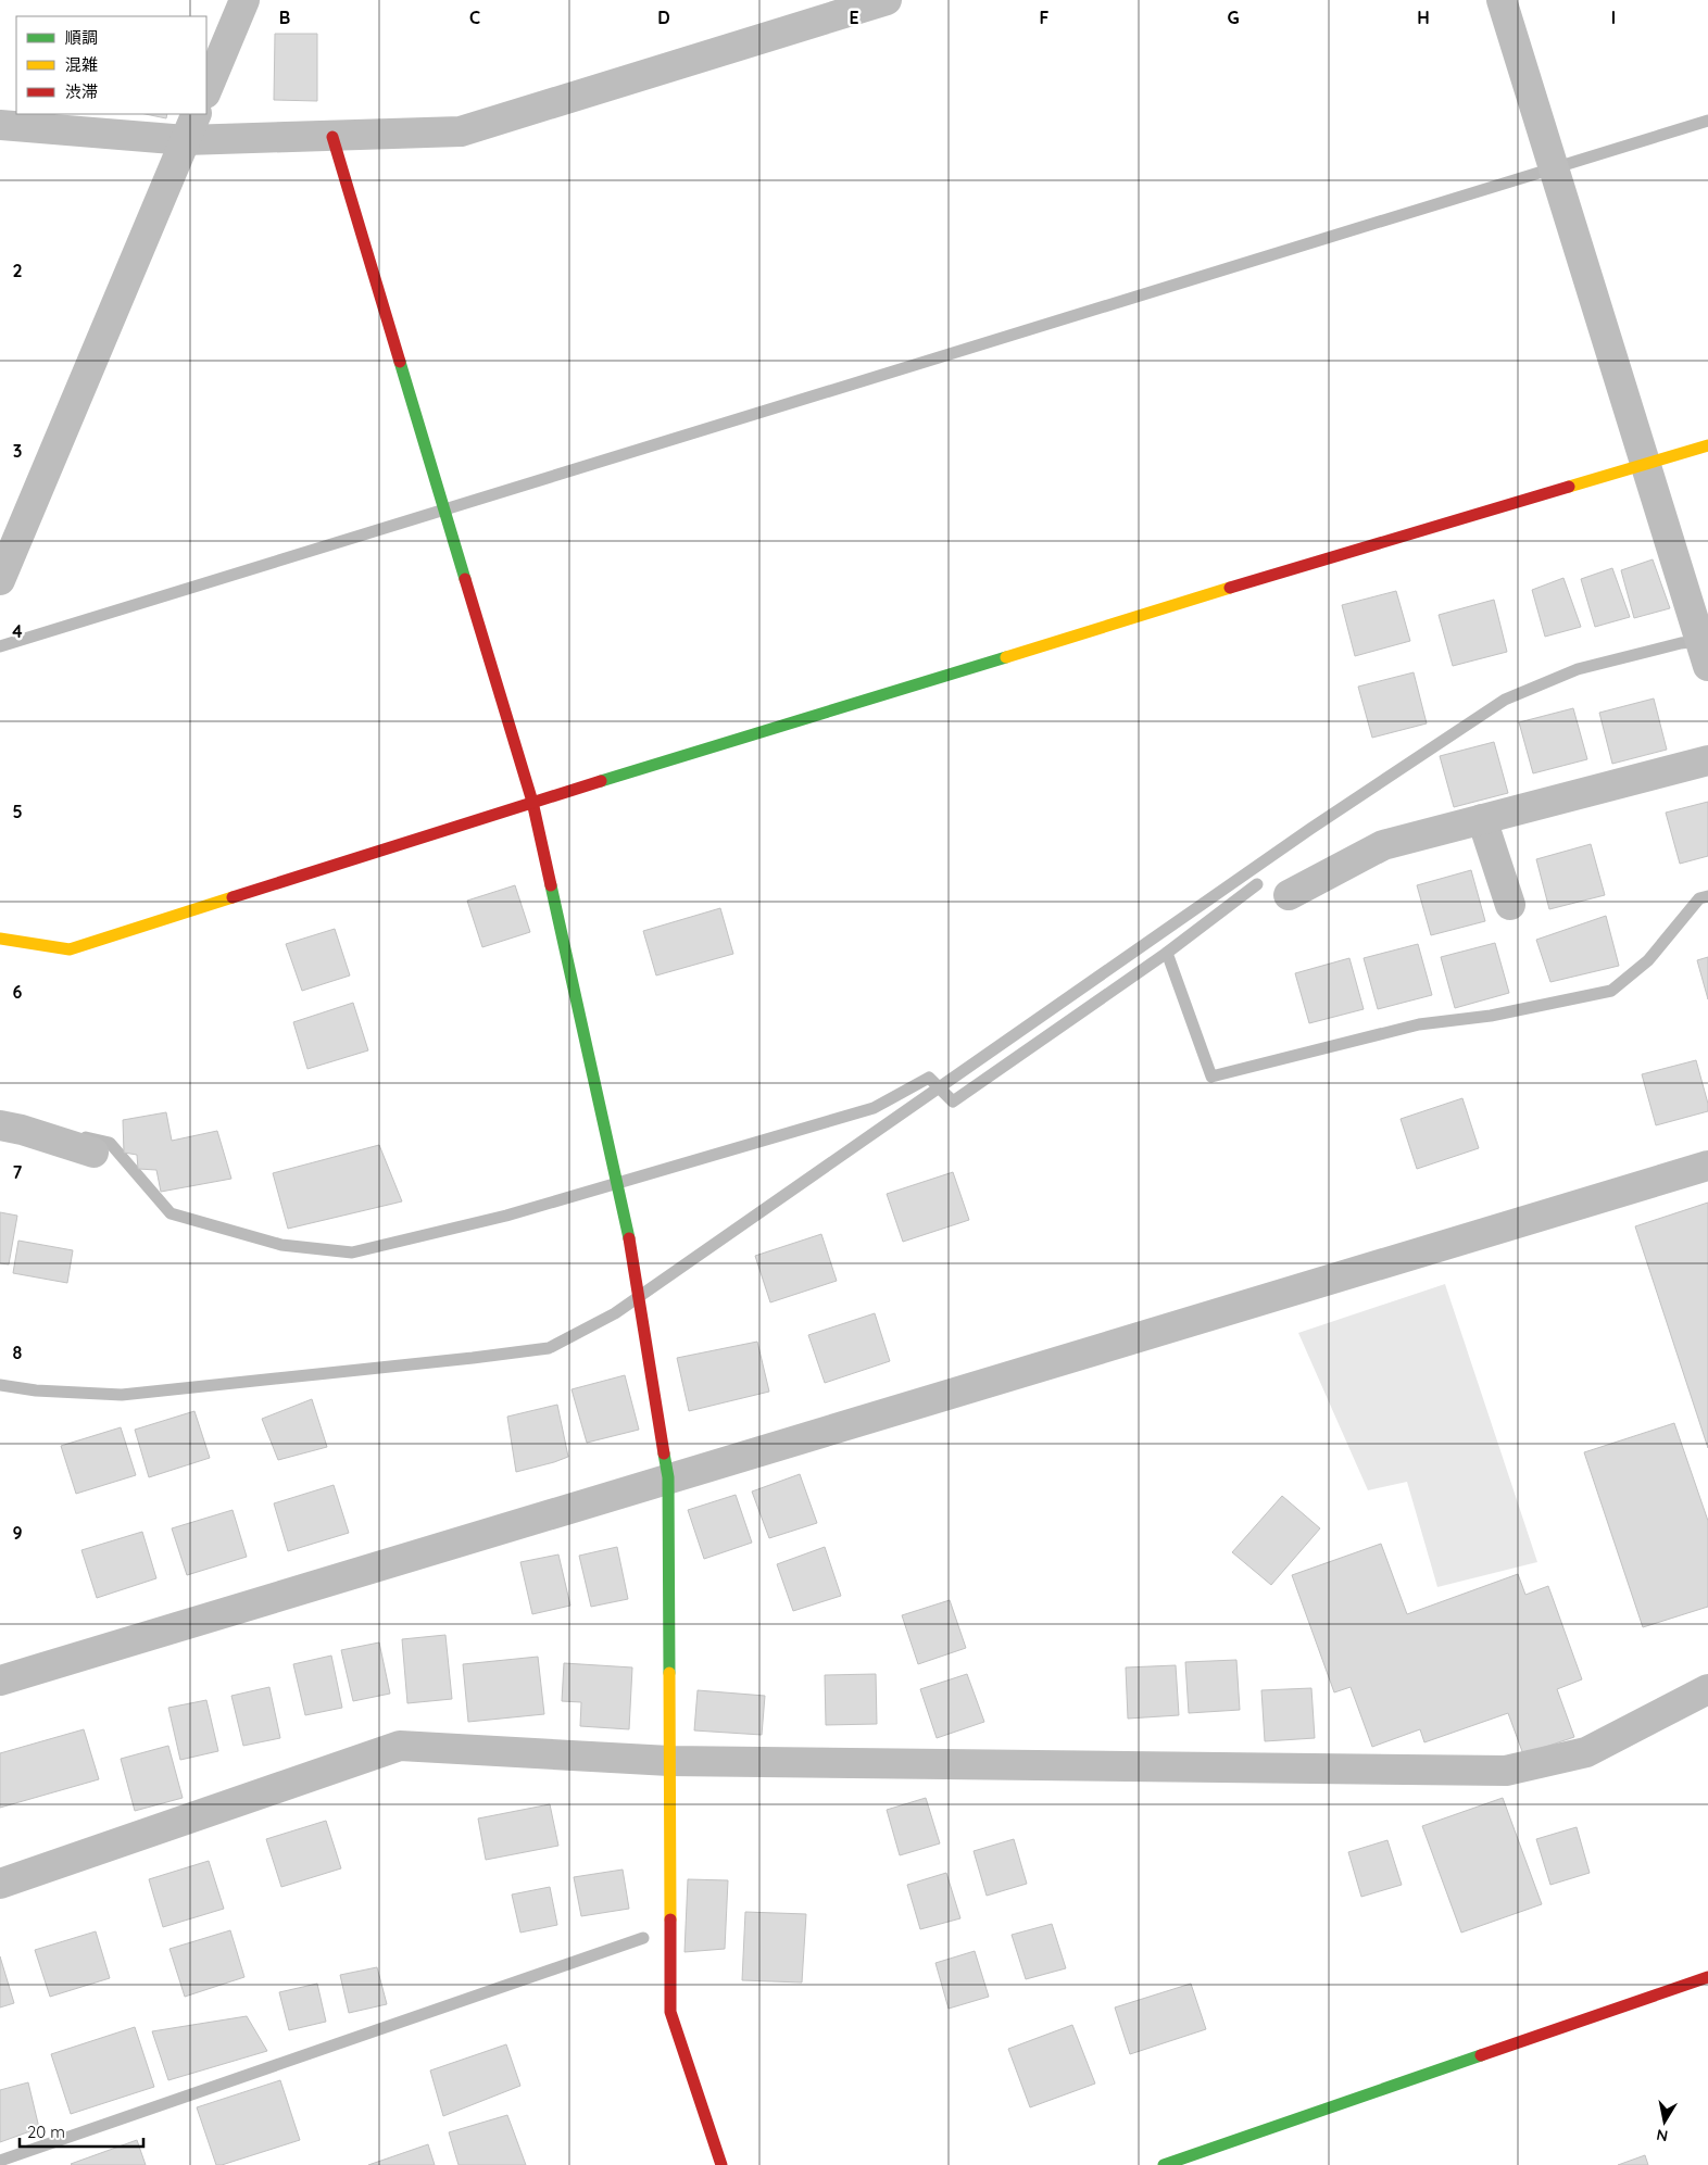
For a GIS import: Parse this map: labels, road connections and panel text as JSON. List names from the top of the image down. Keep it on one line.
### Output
{"legend":["順調","混雑","渋滞"],"scale_bar":"20 m","north":"bottom","grid":{"columns":["B","C","D","E","F","G","H","I"],"rows":["2","3","4","5","6","7","8","9"]}}
